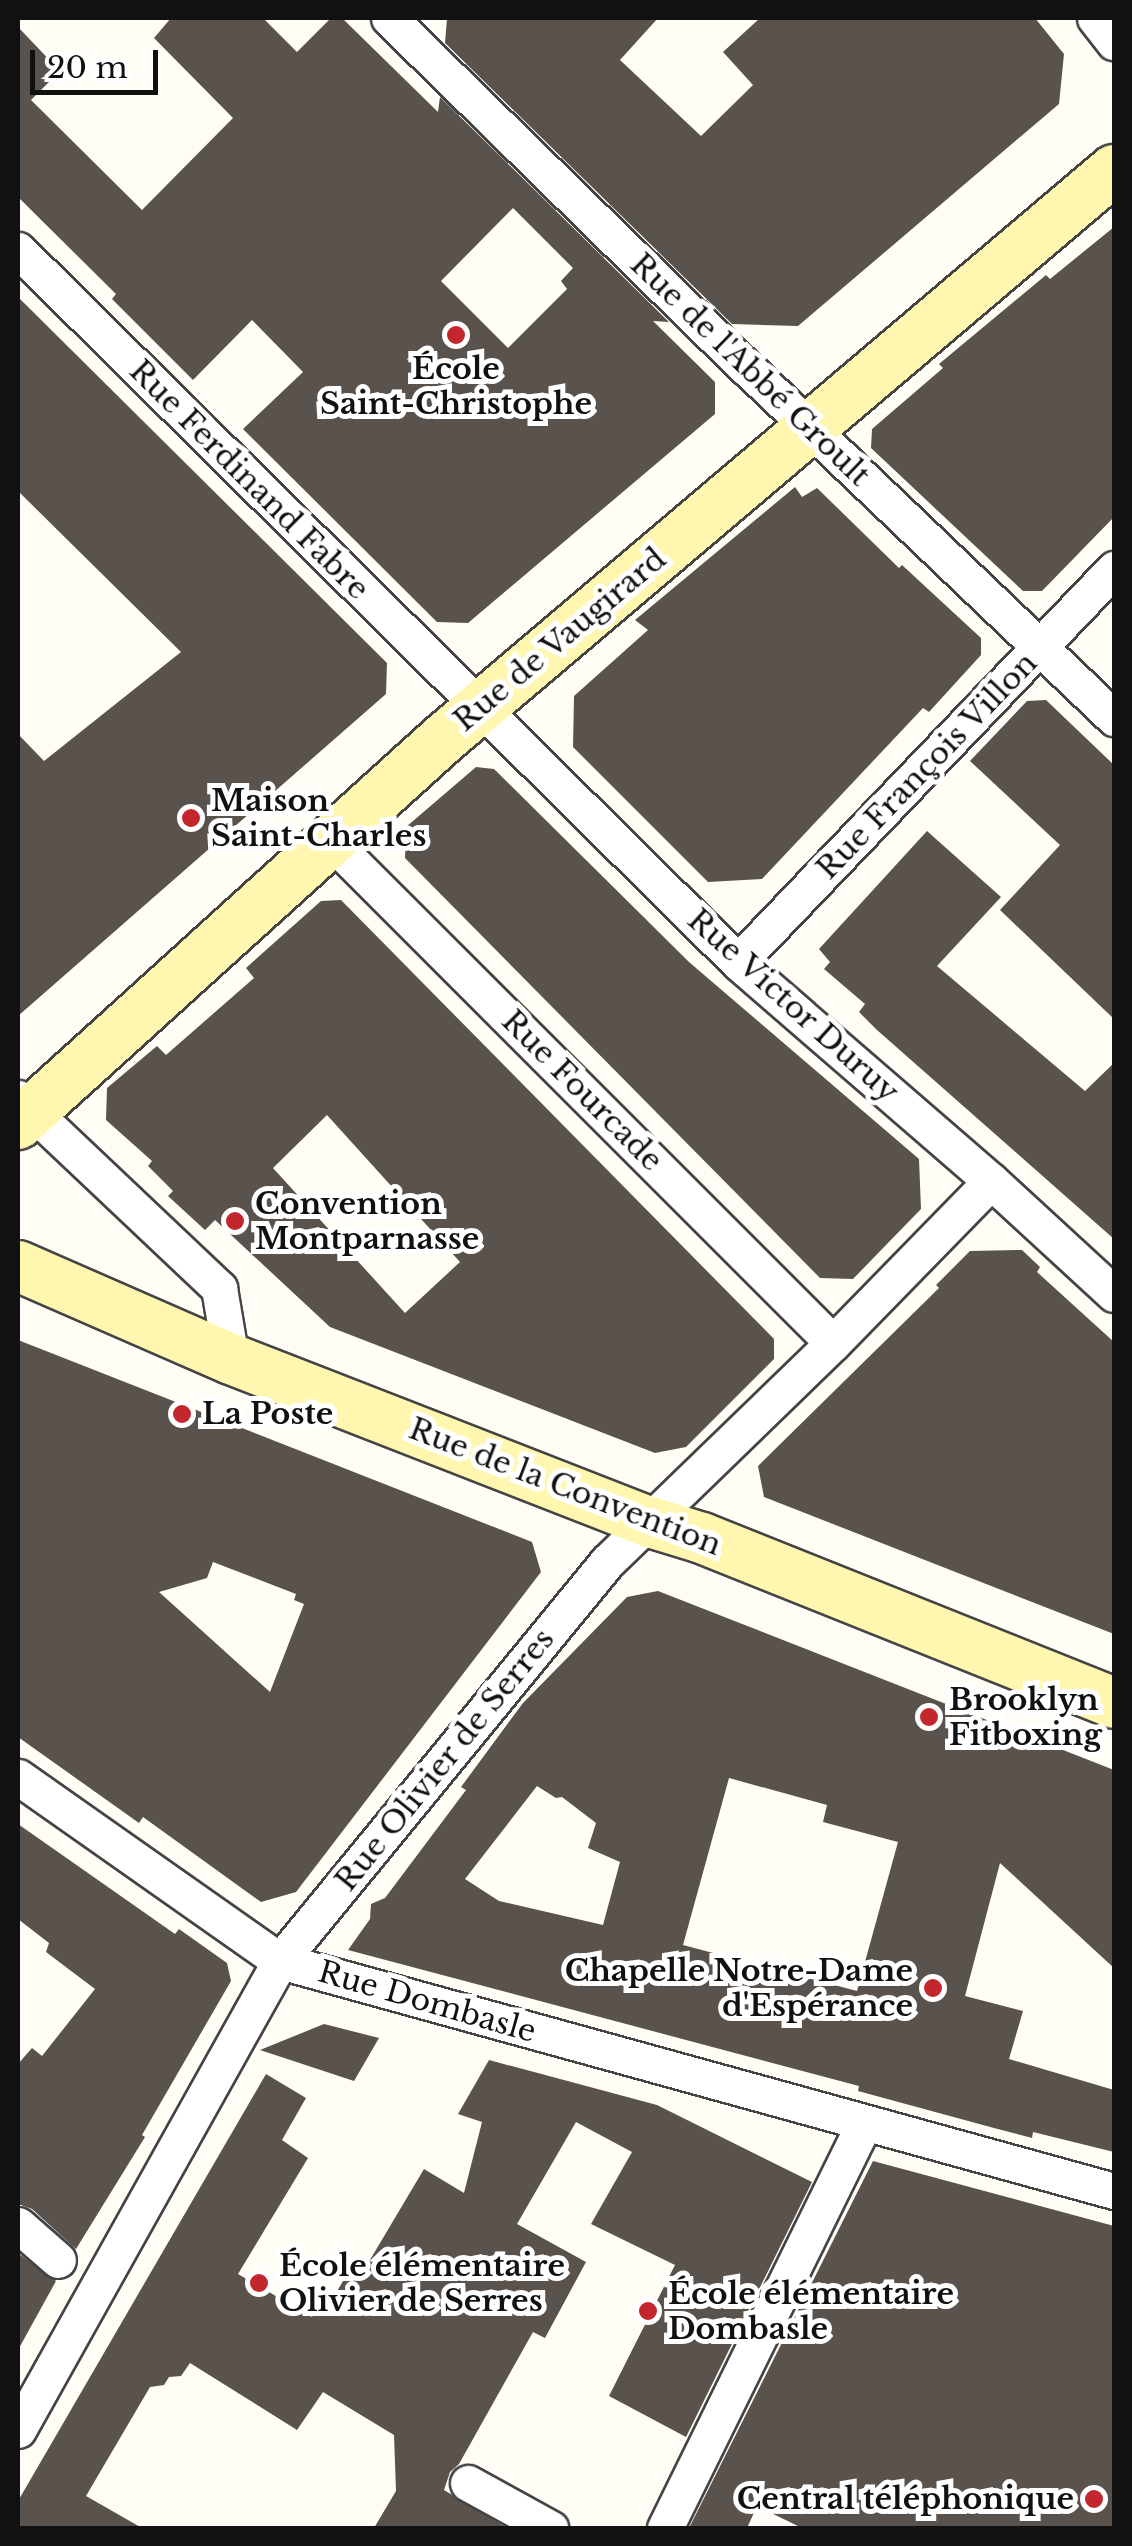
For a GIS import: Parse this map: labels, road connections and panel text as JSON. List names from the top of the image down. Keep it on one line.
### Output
{"streets":{"main road":["Rue de Vaugirard","Rue de la Convention"],"street":["Rue de l'Abbé Groult","Rue Ferdinand Fabre","Rue François Villon","Rue Victor Duruy","Rue Fourcade","Rue Olivier de Serres","Rue Dombasle"]},"crossings":[["Rue de l'Abbé Groult","Rue de Vaugirard"],["Rue de l'Abbé Groult","Rue François Villon"],["Rue Ferdinand Fabre","Rue de Vaugirard"],["Rue Ferdinand Fabre","Rue Victor Duruy"],["Rue de Vaugirard","Rue Victor Duruy"],["Rue de Vaugirard","Rue Fourcade"],["Rue François Villon","Rue Victor Duruy"],["Rue Victor Duruy","Rue Olivier de Serres"],["Rue Fourcade","Rue Olivier de Serres"],["Rue de la Convention","Rue Olivier de Serres"],["Rue Olivier de Serres","Rue Dombasle"]],"places":["École Saint-Christophe","Maison Saint-Charles","Convention Montparnasse","La Poste","Brooklyn Fitboxing","Chapelle Notre-Dame d'Espérance","École élémentaire Olivier de Serres","École élémentaire Dombasle","Central téléphonique"],"scale_bar":"20 m"}
